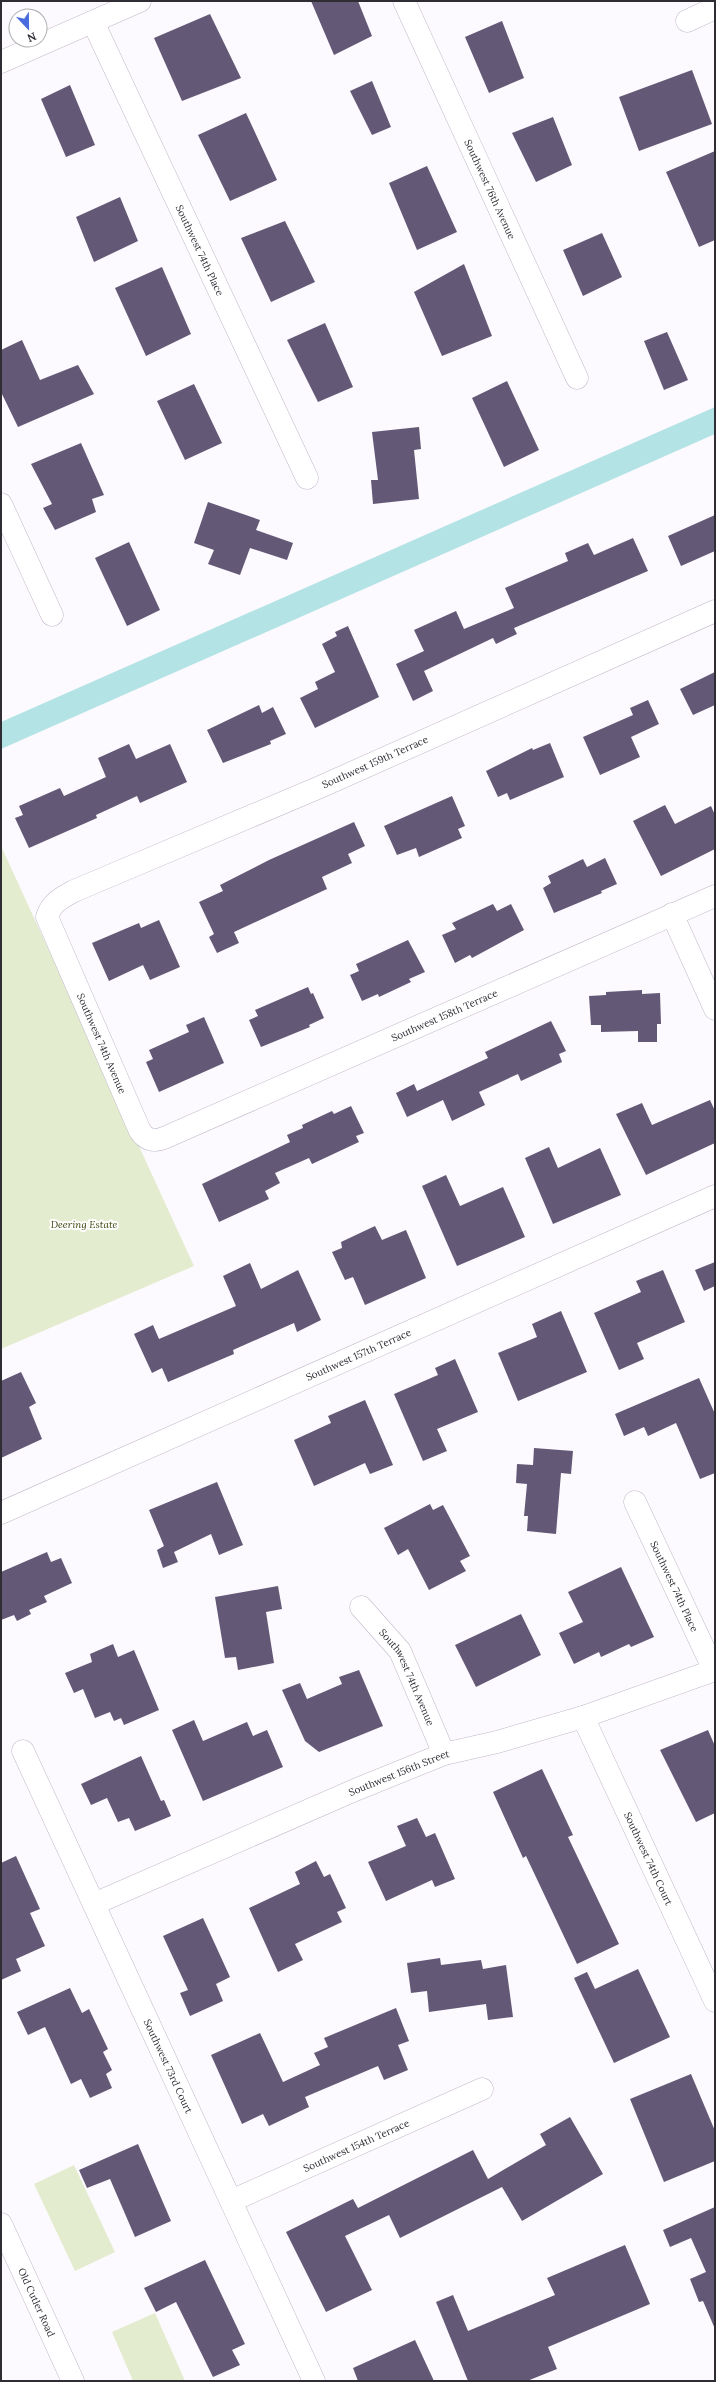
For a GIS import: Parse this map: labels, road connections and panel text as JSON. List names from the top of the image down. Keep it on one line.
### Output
{"streets":{"street":["Southwest 76th Avenue","Southwest 74th Place","Southwest 159th Terrace","Southwest 158th Terrace","Southwest 74th Avenue","Southwest 157th Terrace","Southwest 156th Street","Southwest 74th Court","Southwest 73rd Court","Southwest 154th Terrace","Old Cutler Road"]},"crossings":[["Southwest 74th Place","Southwest 156th Street"],["Southwest 159th Terrace","Southwest 74th Avenue"],["Southwest 158th Terrace","Southwest 74th Avenue"],["Southwest 74th Avenue","Southwest 156th Street"],["Southwest 156th Street","Southwest 74th Court"],["Southwest 156th Street","Southwest 73rd Court"],["Southwest 73rd Court","Southwest 154th Terrace"]],"parks":["Deering Estate"],"north":"bottom"}
